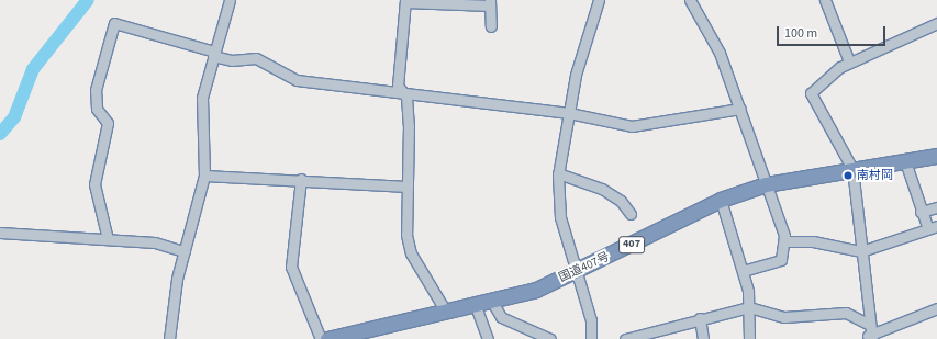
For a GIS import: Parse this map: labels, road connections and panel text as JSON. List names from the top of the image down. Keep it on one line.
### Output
{"streets":{"highway":["407","国道407号"]},"places":["南村岡"],"scale_bar":"100 m"}
